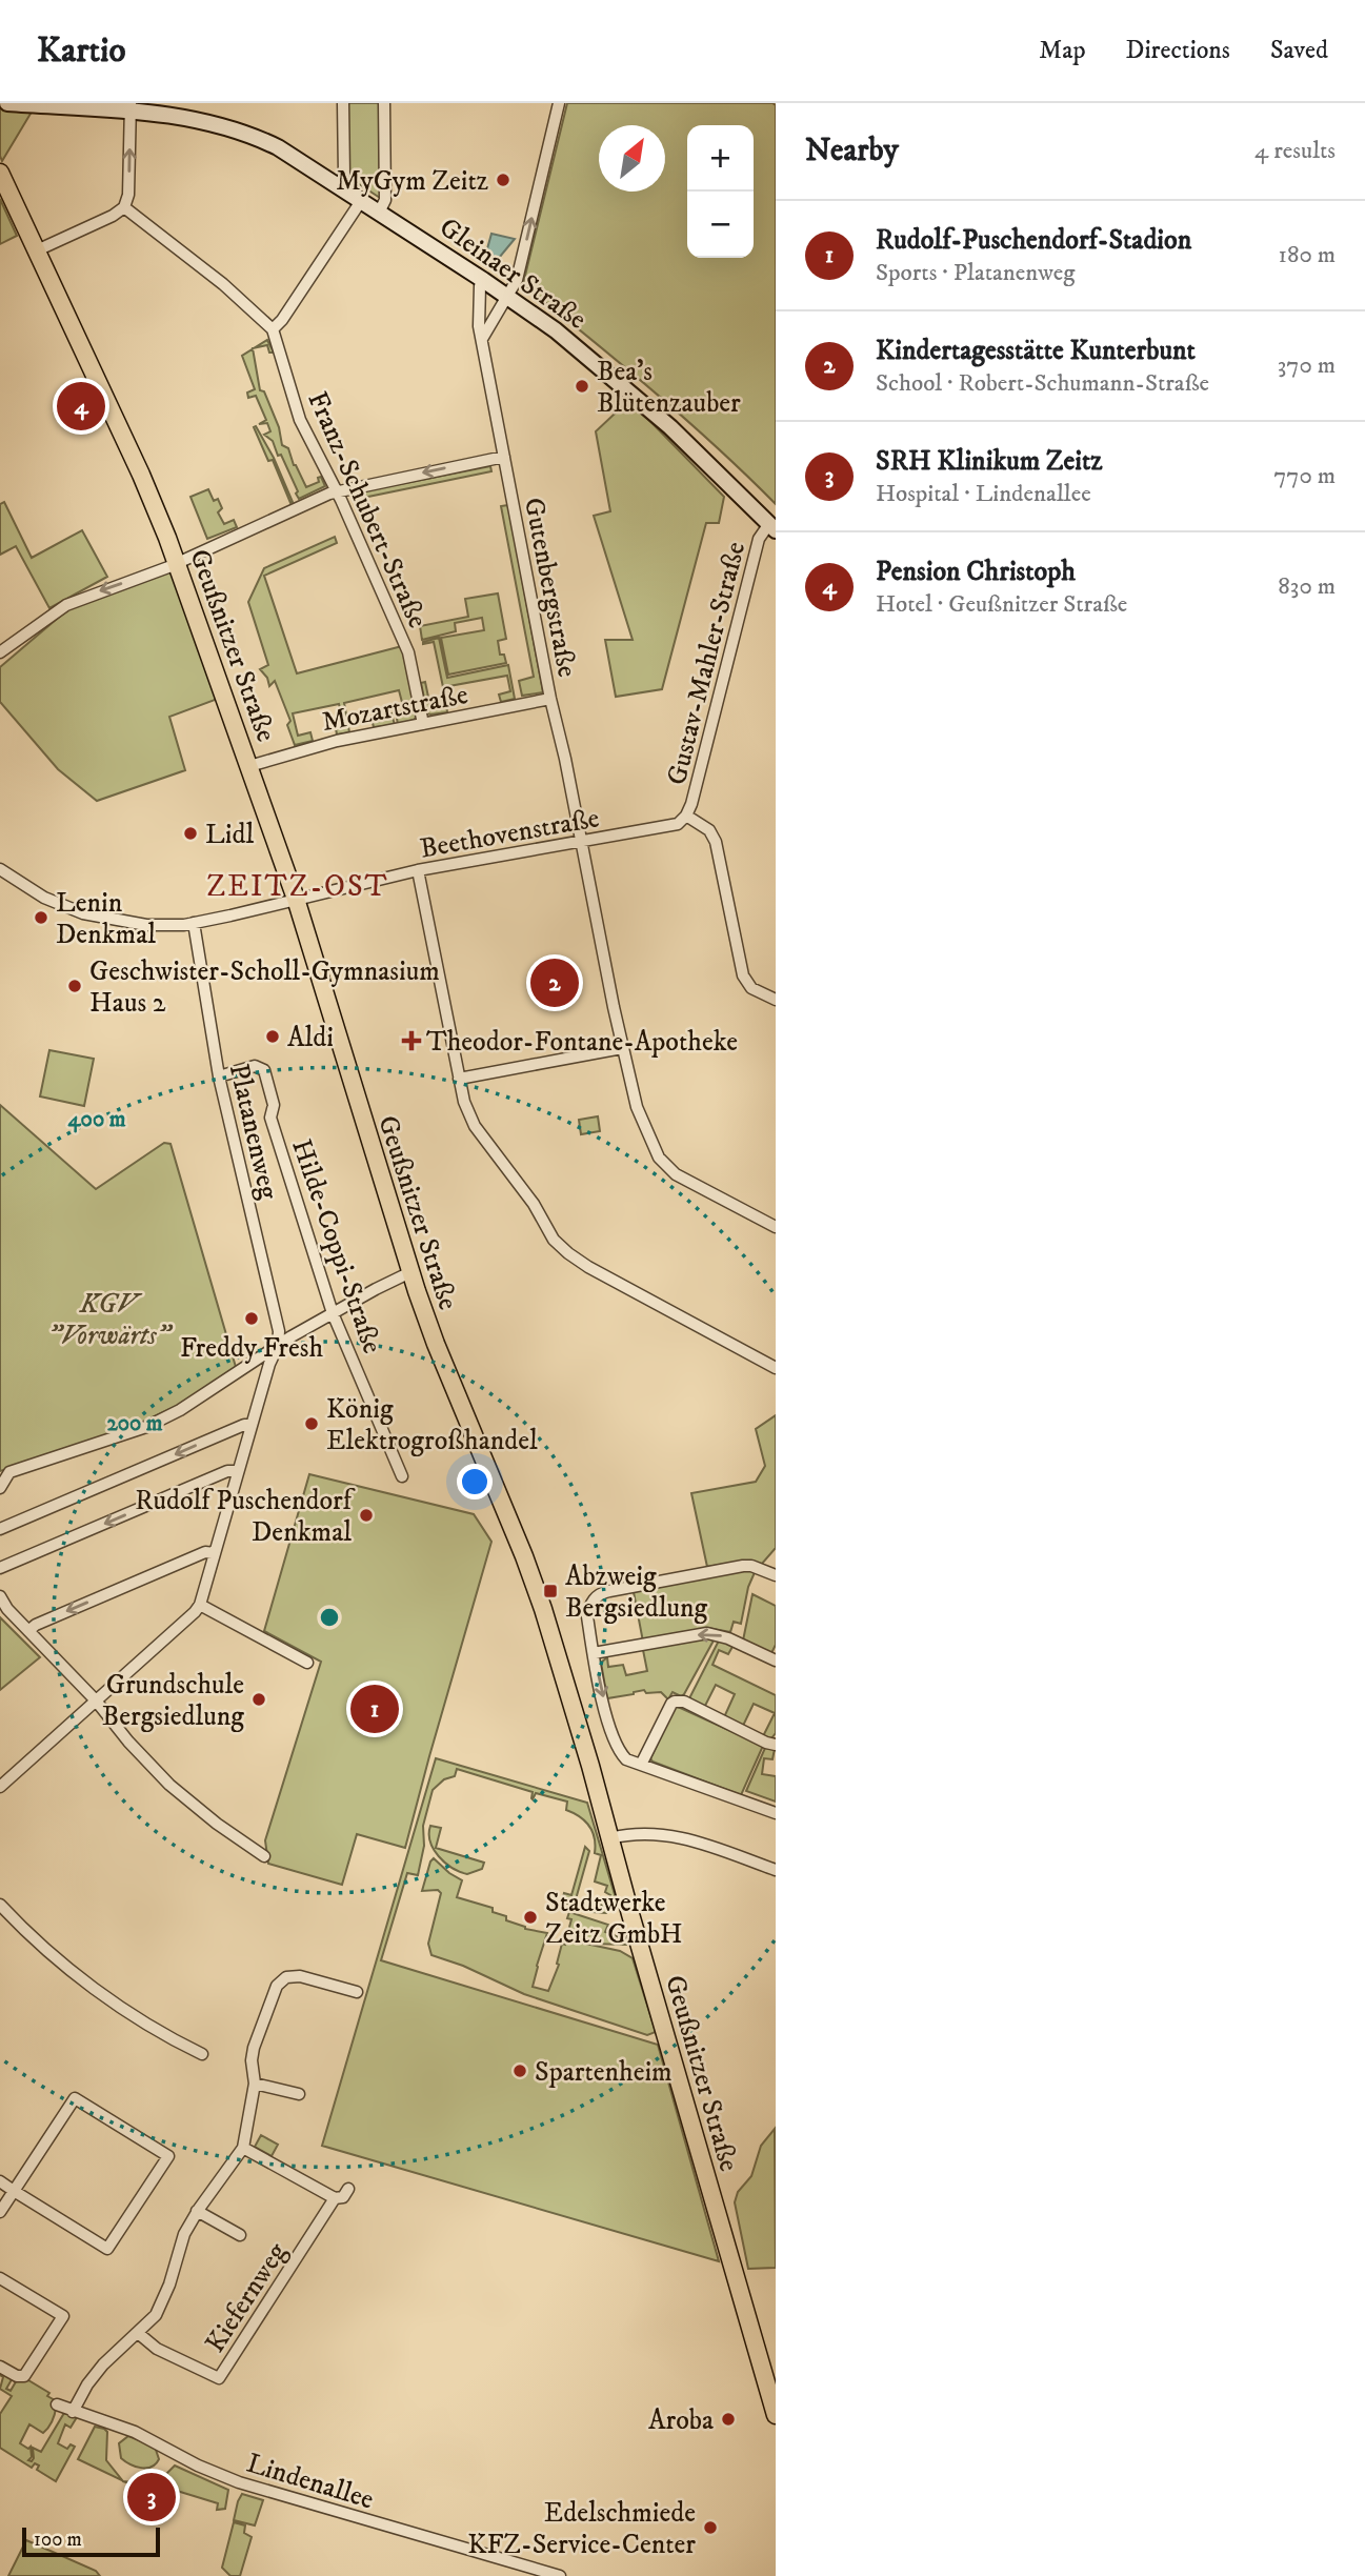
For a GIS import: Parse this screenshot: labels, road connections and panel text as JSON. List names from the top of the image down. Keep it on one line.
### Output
{"streets":{"main road":["Geußnitzer Straße"],"street":["Gleinaer Straße","Franz-Schubert-Straße","Gutenbergstraße","Gustav-Mahler-Straße","Mozartstraße","Beethovenstraße","Platanenweg","Hilde-Coppi-Straße","Kiefernweg","Lindenallee"]},"crossings":[["Gleinaer Straße","Gutenbergstraße"],["Gleinaer Straße","Gustav-Mahler-Straße"],["Franz-Schubert-Straße","Mozartstraße"],["Gutenbergstraße","Mozartstraße"],["Gutenbergstraße","Beethovenstraße"],["Geußnitzer Straße","Mozartstraße"],["Geußnitzer Straße","Beethovenstraße"],["Gustav-Mahler-Straße","Beethovenstraße"],["Beethovenstraße","Platanenweg"],["Platanenweg","Hilde-Coppi-Straße"]],"districts":["ZEITZ-OST"],"parks":["KGV \"Vorwärts\""],"places":{"other":["MyGym Zeitz","Bea's Blütenzauber","Lidl","Lenin Denkmal","Geschwister-Scholl-Gymnasium Haus 2","Aldi","Freddy Fresh","König Elektrogroßhandel","Rudolf Puschendorf Denkmal","Grundschule Bergsiedlung","Stadtwerke Zeitz GmbH","Spartenheim","Aroba","Edelschmiede KFZ-Service-Center"],"health":["Theodor-Fontane-Apotheke"],"transit":["Abzweig Bergsiedlung"]},"scale_bar":"100 m","north":"top right","page":{"header":"Kartio","nav":["Map","Directions","Saved"],"heading":["Nearby","4 results"],"map_buttons":["+","−"],"list":[{"mark":"1","name":"Rudolf-Puschendorf-Stadion","note":"Sports · Platanenweg","value":"180 m"},{"mark":"2","name":"Kindertagesstätte Kunterbunt","note":"School · Robert-Schumann-Straße","value":"370 m"},{"mark":"3","name":"SRH Klinikum Zeitz","note":"Hospital · Lindenallee","value":"770 m"},{"mark":"4","name":"Pension Christoph","note":"Hotel · Geußnitzer Straße","value":"830 m"}],"pins":["4","2","1","3"],"scale":"100 m"},"rings":["400 m","200 m"]}
